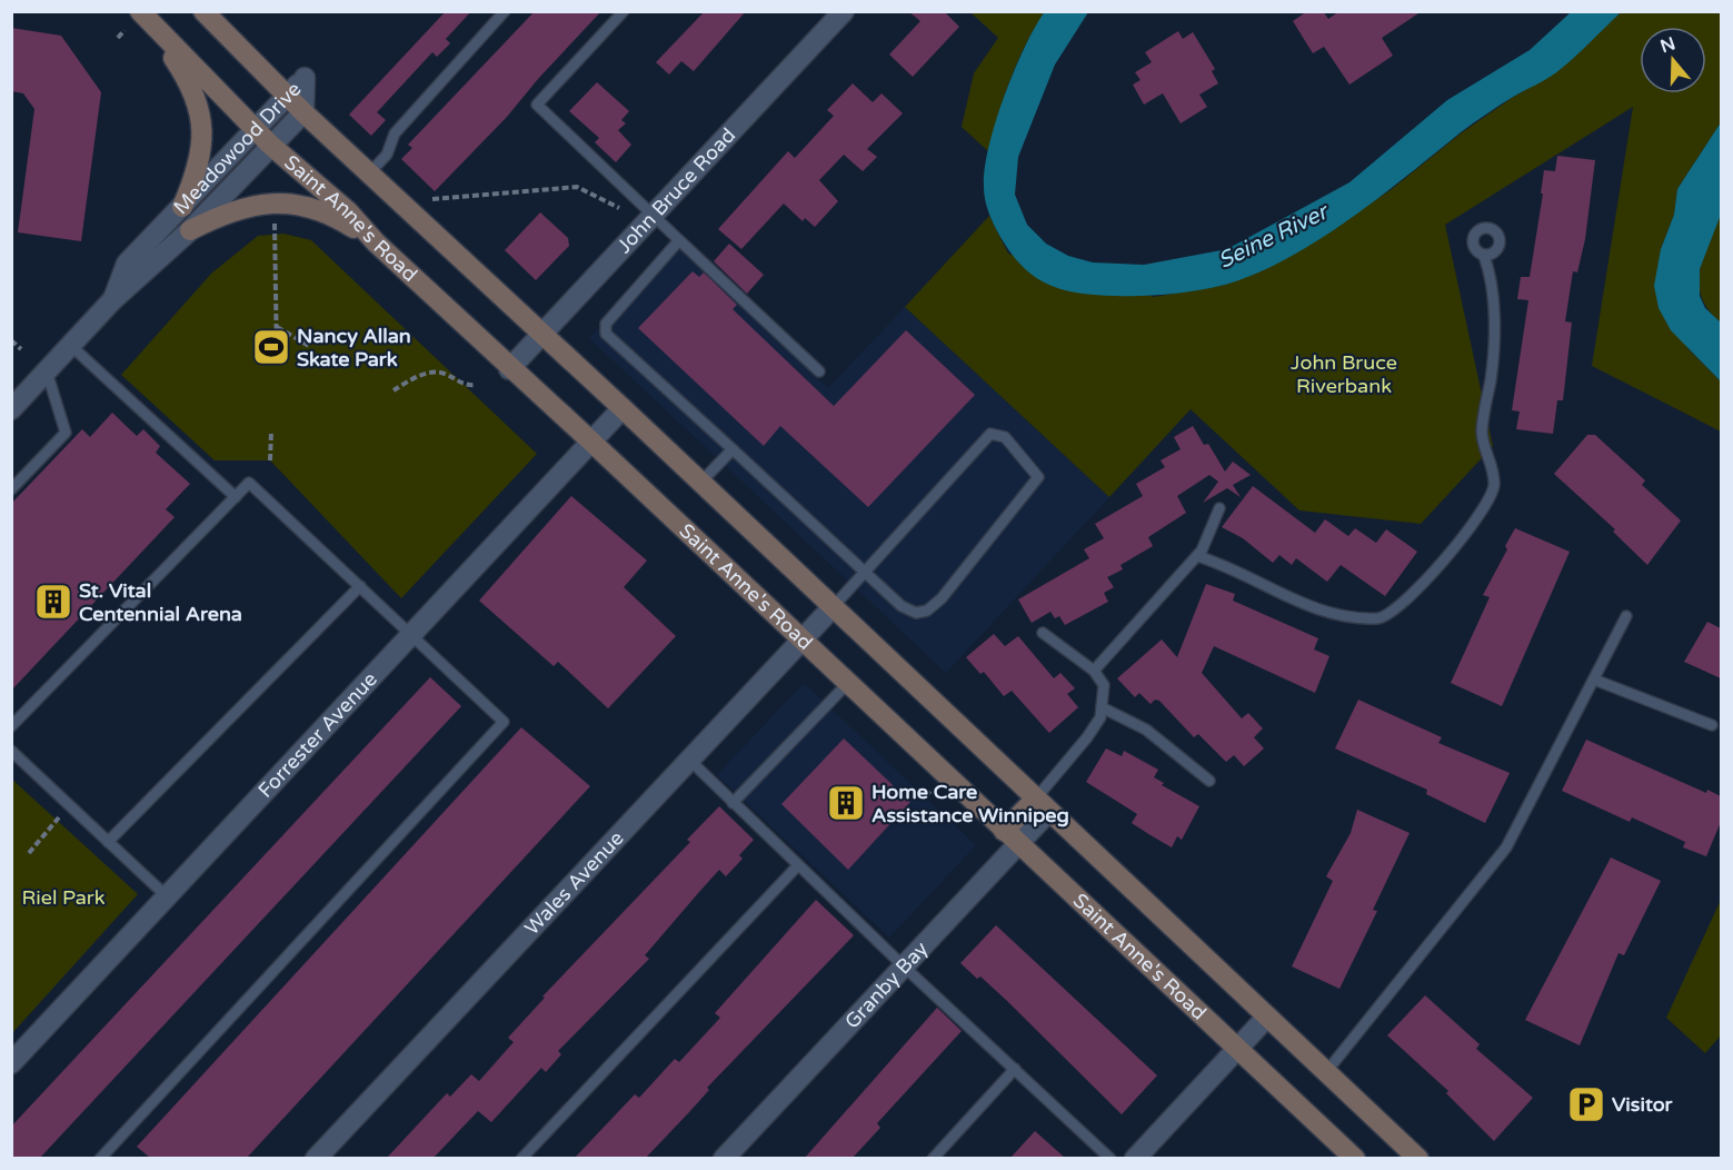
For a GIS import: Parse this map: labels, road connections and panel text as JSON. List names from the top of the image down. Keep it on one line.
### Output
{"streets":{"main road":["Saint Anne's Road"],"street":["Meadowood Drive","John Bruce Road","Forrester Avenue","Wales Avenue","Granby Bay"]},"crossings":[["Meadowood Drive","Saint Anne's Road"],["John Bruce Road","Saint Anne's Road"],["Saint Anne's Road","Forrester Avenue"],["Saint Anne's Road","Wales Avenue"],["Saint Anne's Road","Granby Bay"]],"water":["Seine River"],"parks":["John Bruce Riverbank","Riel Park"],"places":{"sports":["Nancy Allan Skate Park"],"building":["St. Vital Centennial Arena","Home Care Assistance Winnipeg"],"parking":["Visitor"]},"north":"top"}
